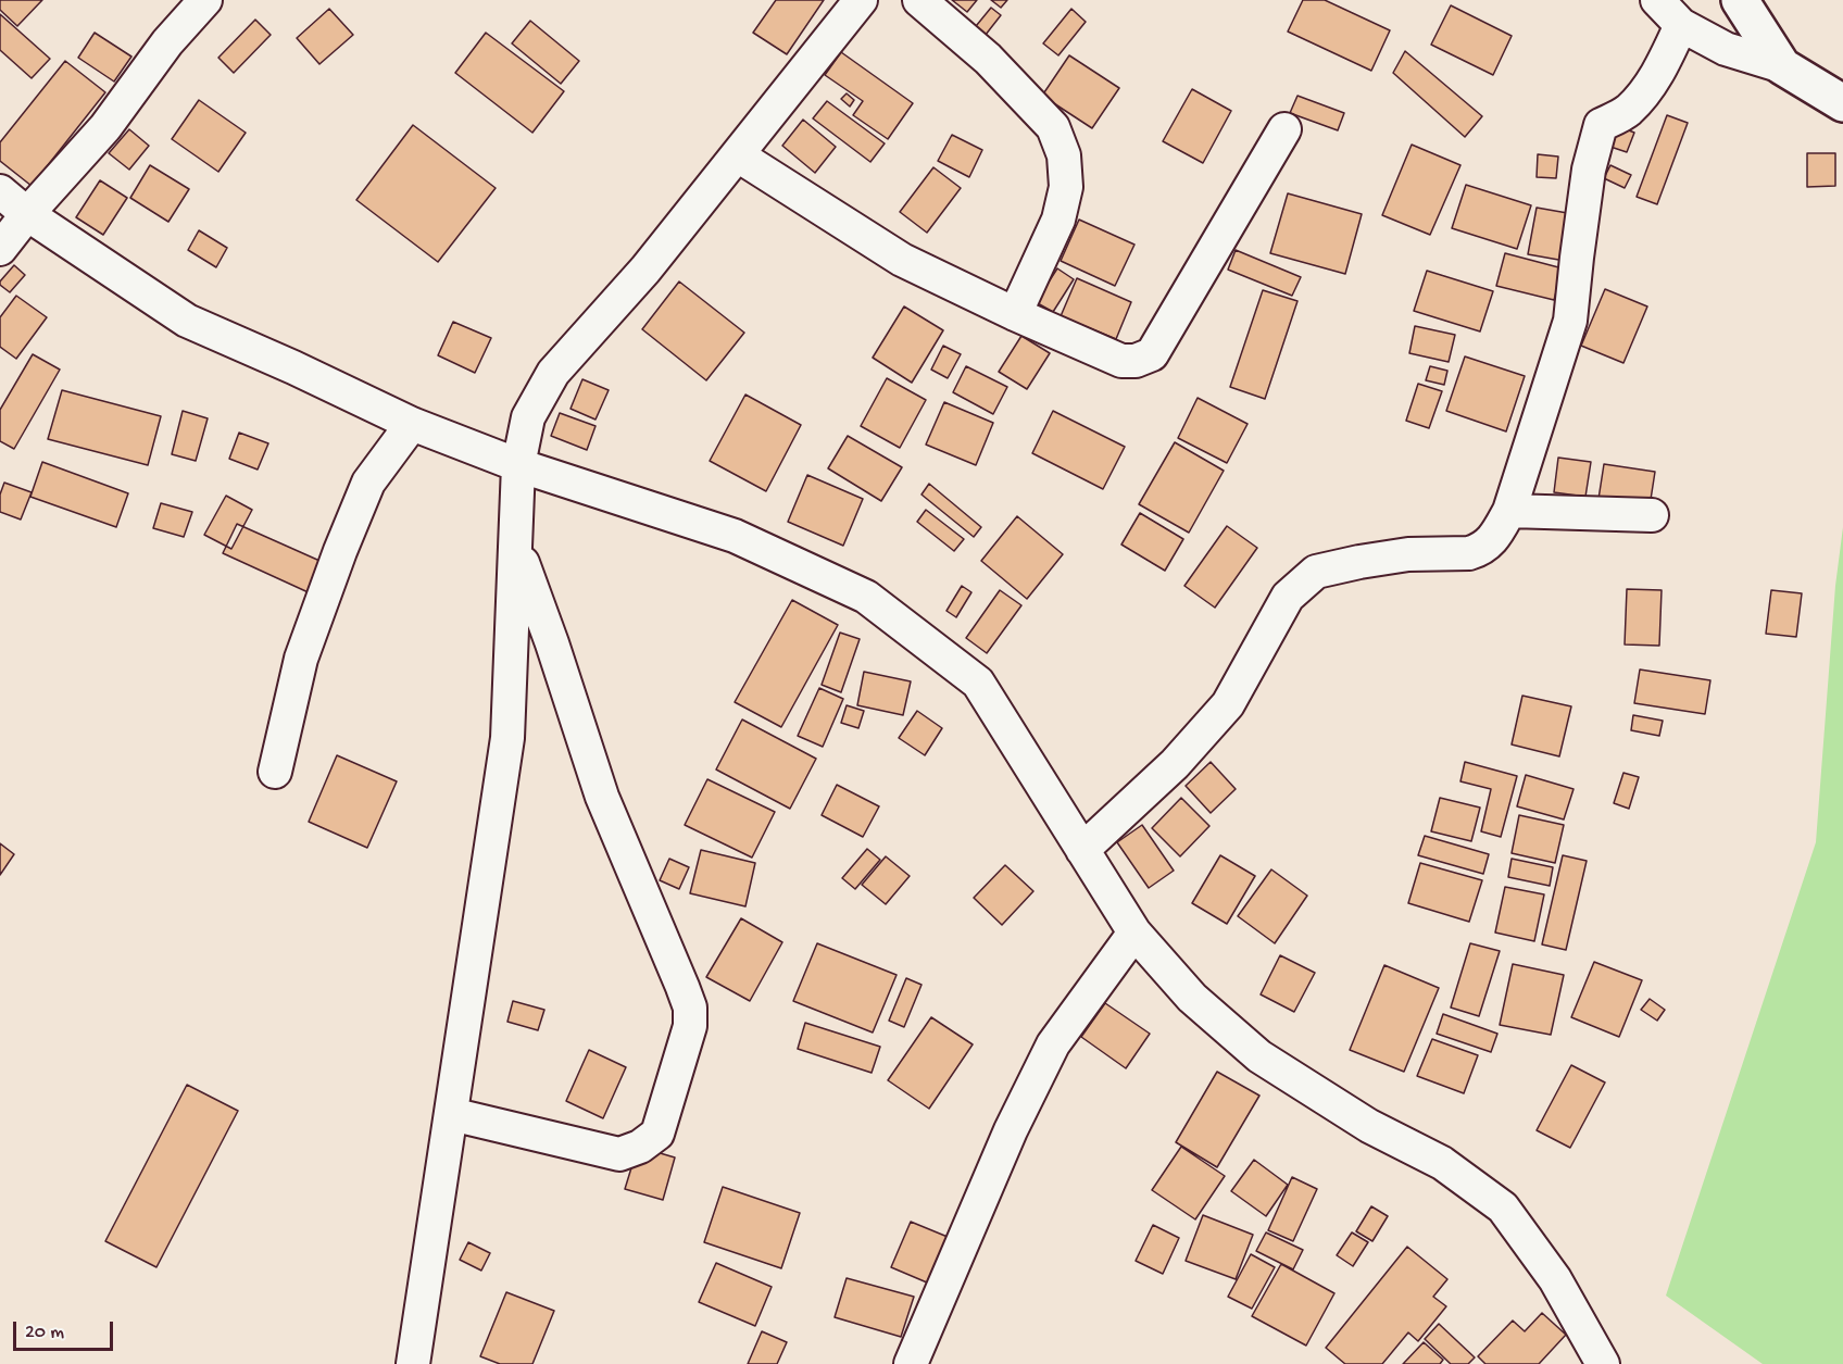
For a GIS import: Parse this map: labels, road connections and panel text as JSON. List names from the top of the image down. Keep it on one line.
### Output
{"scale_bar":"20 m"}
